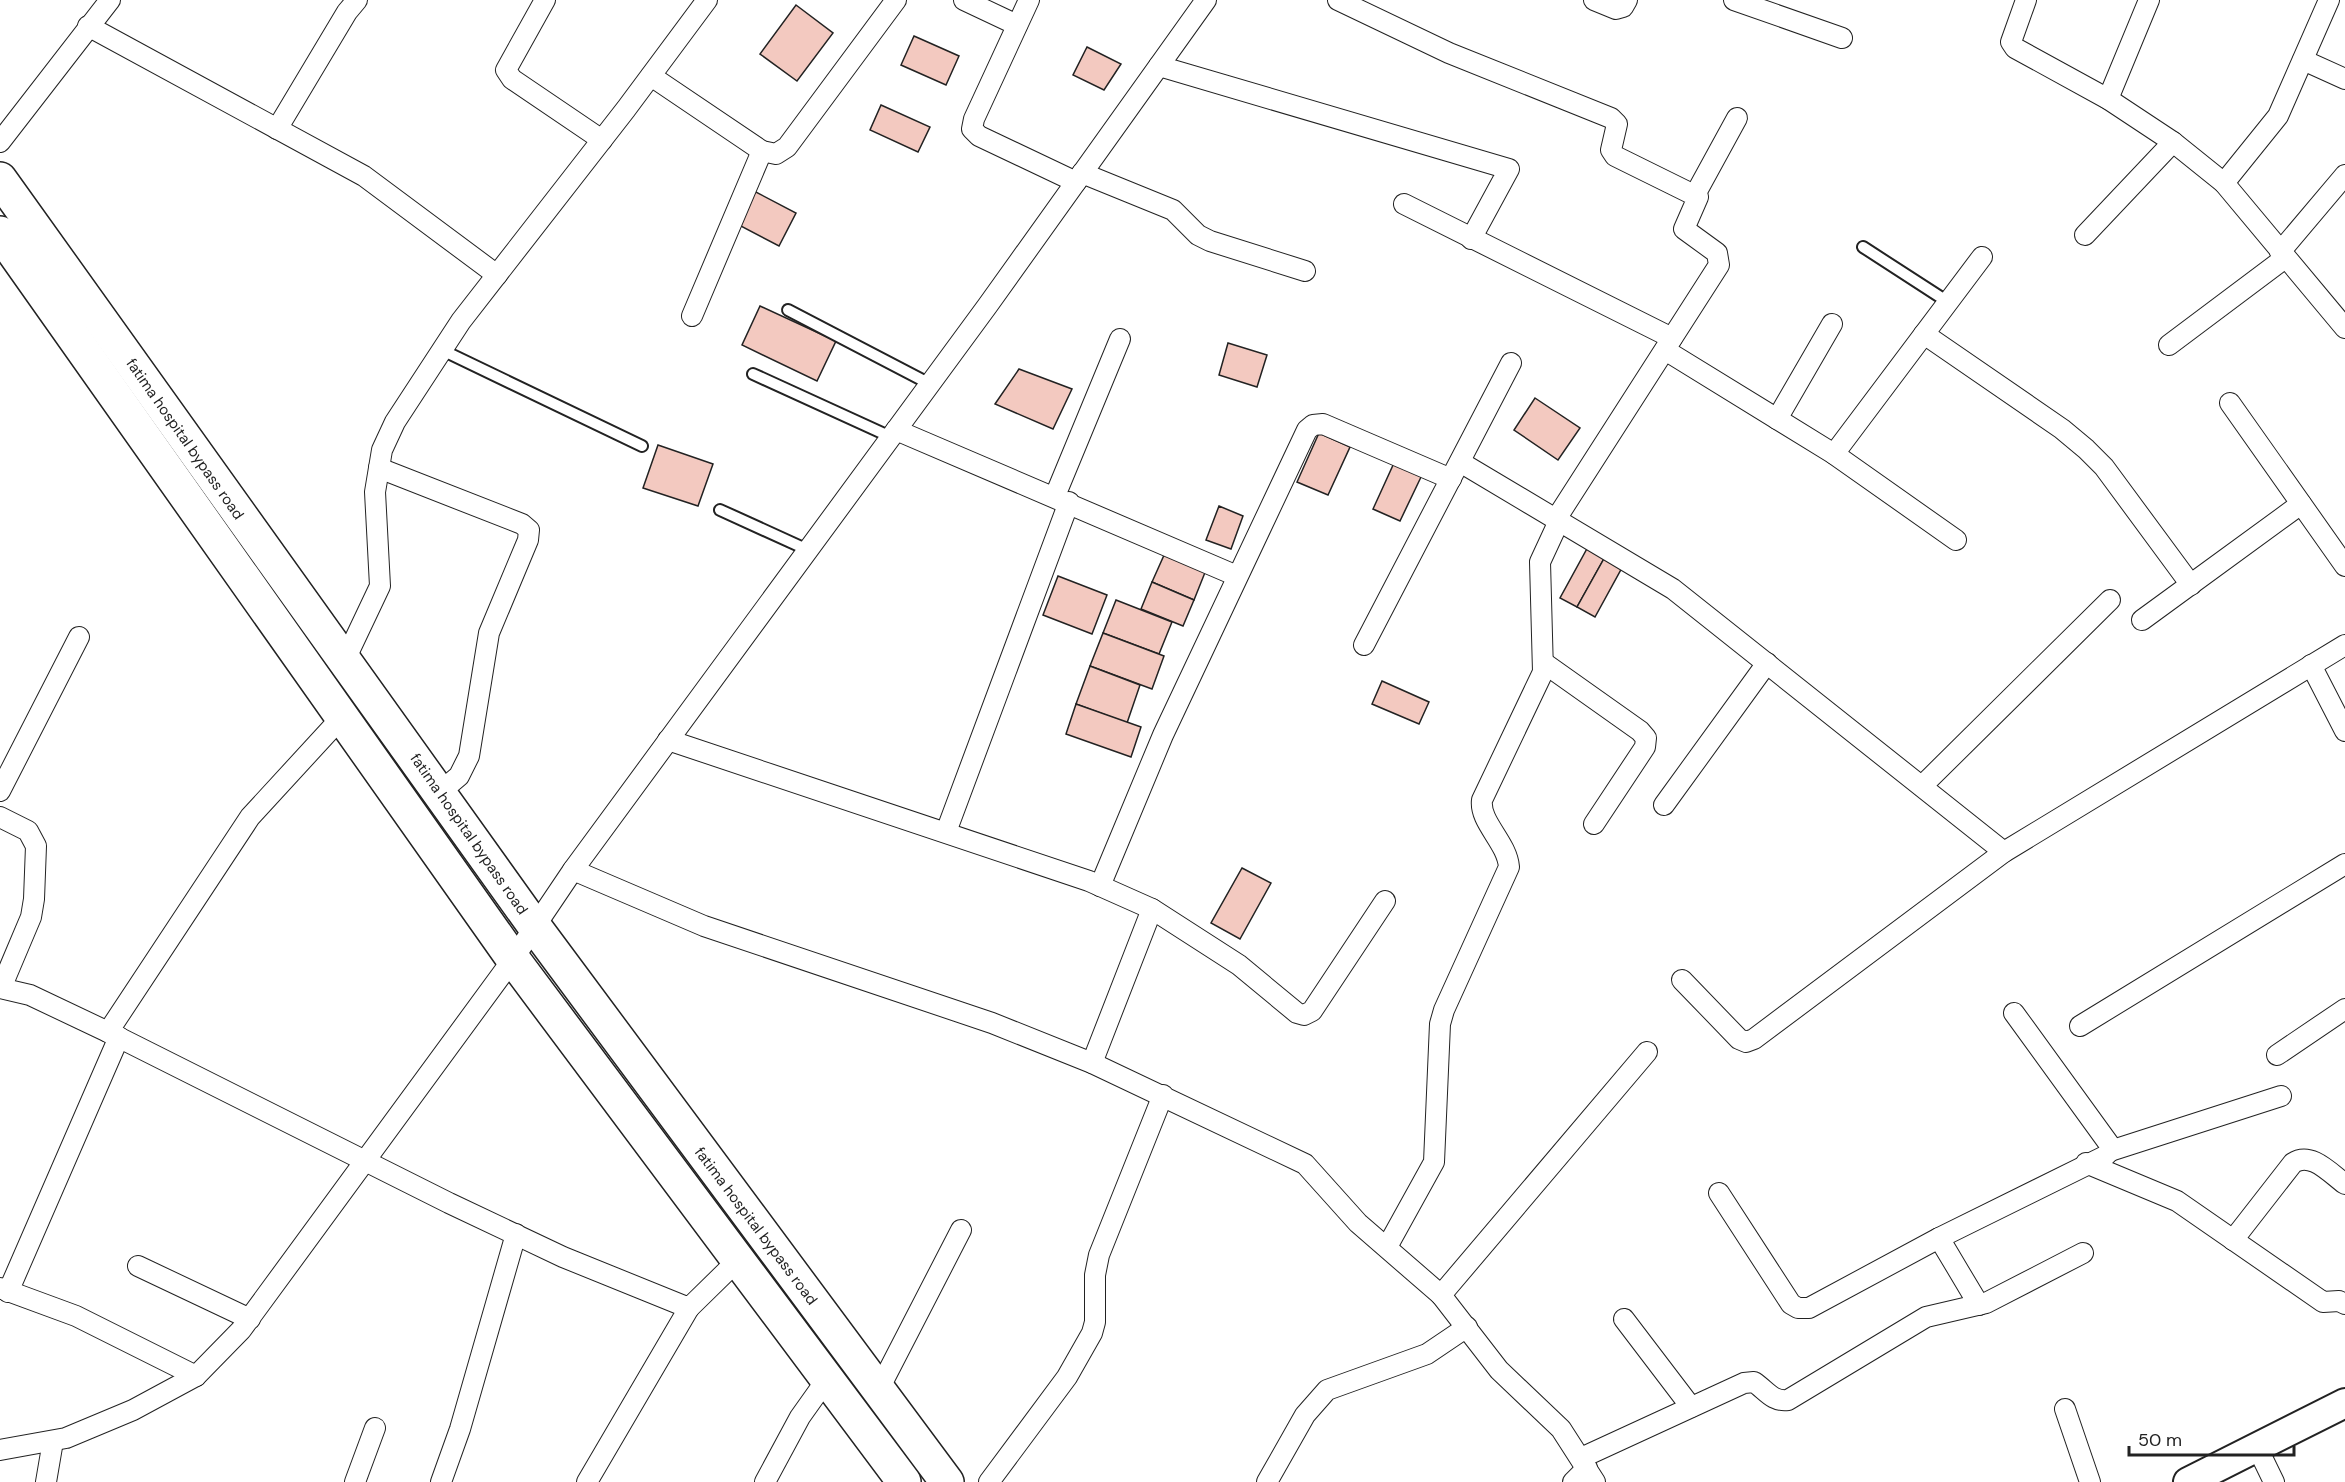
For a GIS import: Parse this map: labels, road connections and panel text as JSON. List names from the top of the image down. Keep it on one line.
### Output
{"streets":{"highway":["fatima hospital bypass road"]},"scale_bar":"50 m"}
